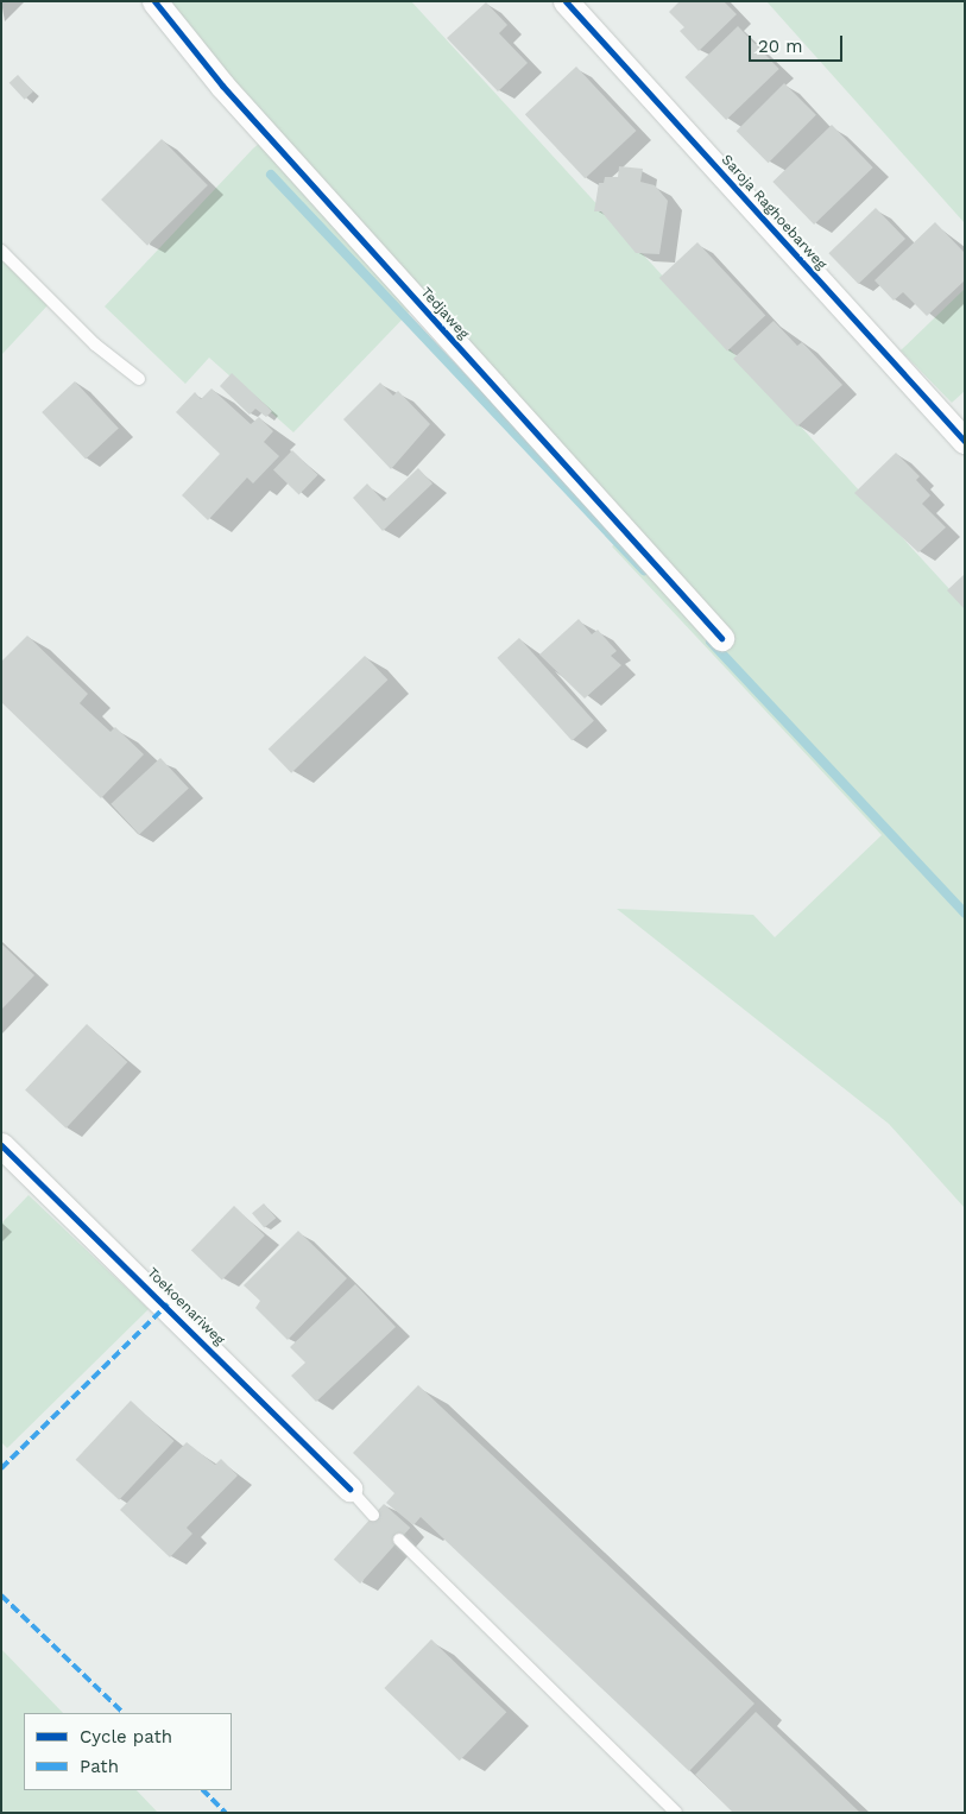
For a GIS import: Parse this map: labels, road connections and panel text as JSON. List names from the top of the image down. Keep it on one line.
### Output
{"streets":{"street":["Saroja Raghoebarweg","Tedjaweg","Toekoenariweg"]},"legend":["Cycle path","Path"],"scale_bar":"20 m"}
